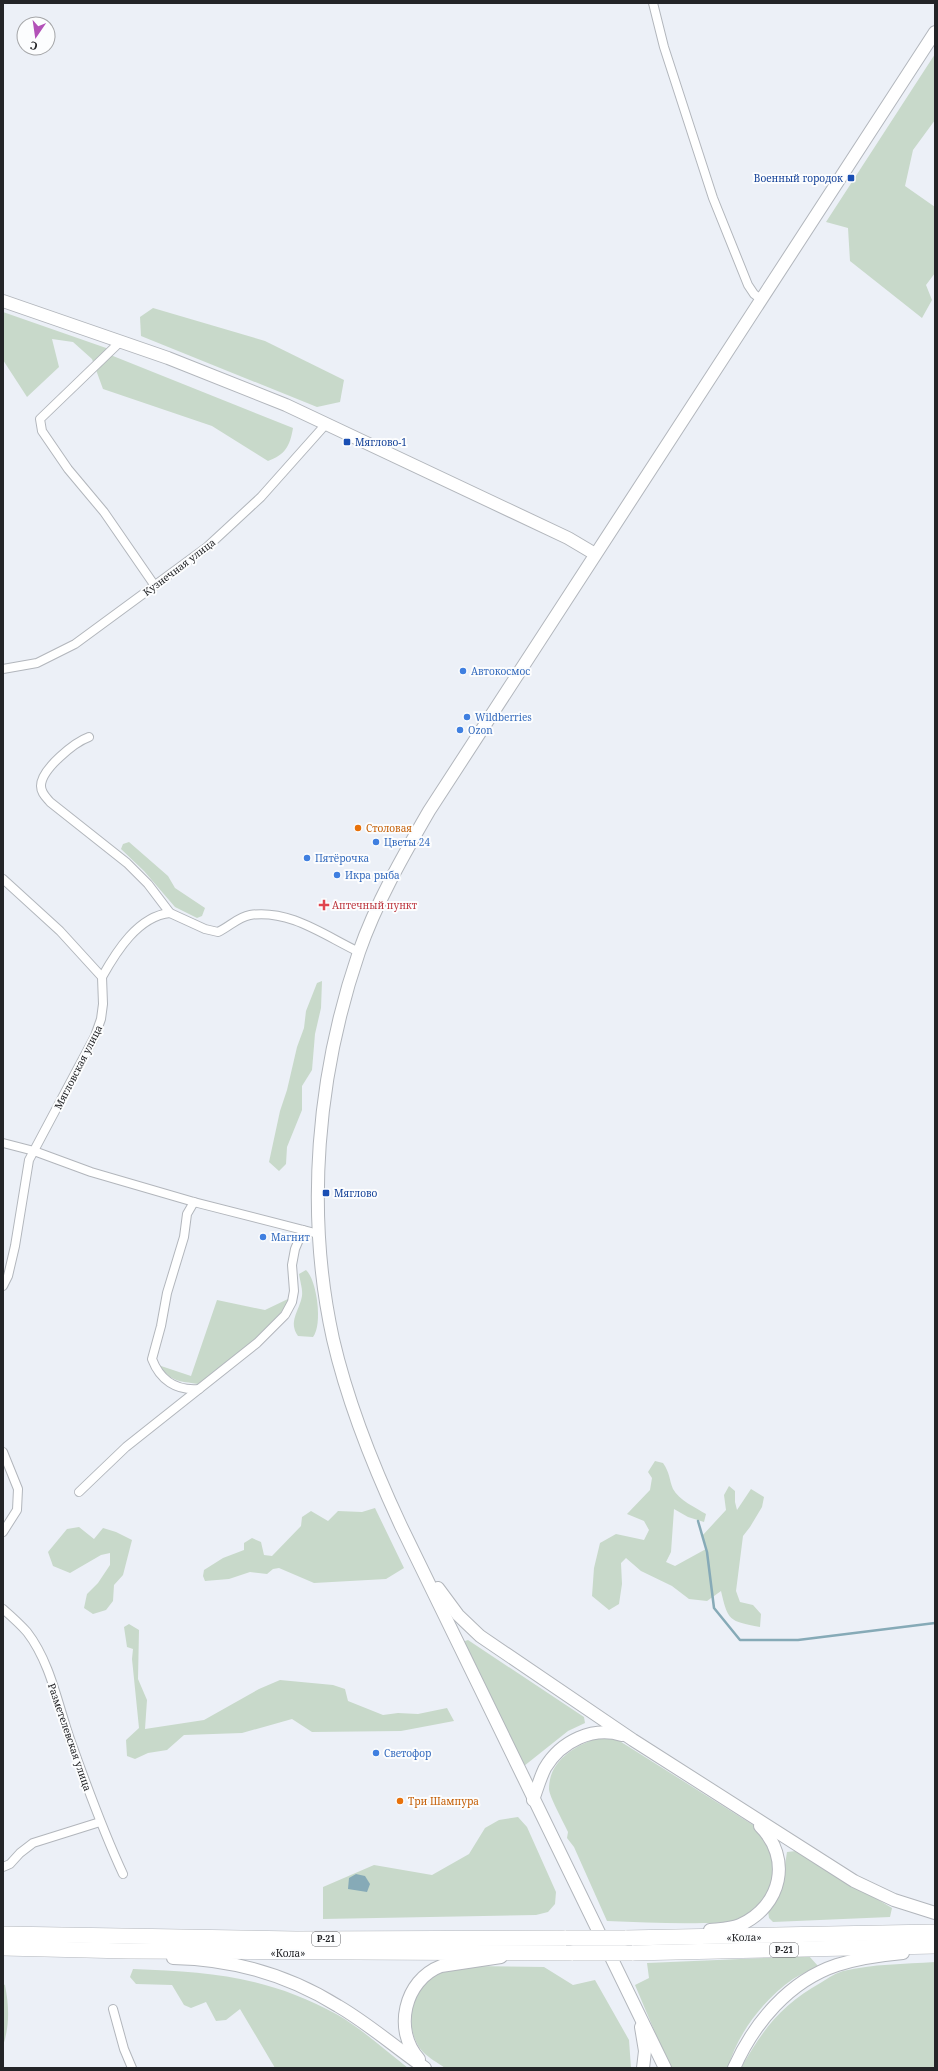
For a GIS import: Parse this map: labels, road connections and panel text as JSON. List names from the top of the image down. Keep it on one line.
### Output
{"streets":{"highway":["«Кола»","Р-21"],"street":["Кузнечная улица","Мягловская улица","Разметелевская улица"]},"places":{"transit":["Военный городок","Мяглово-1","Мяглово"],"other":["Автокосмос","Wildberries","Ozon","Столовая","Цветы 24","Пятёрочка","Икра рыба","Магнит","Светофор","Три Шампура"],"health":["Аптечный пункт"]},"north":"bottom"}
